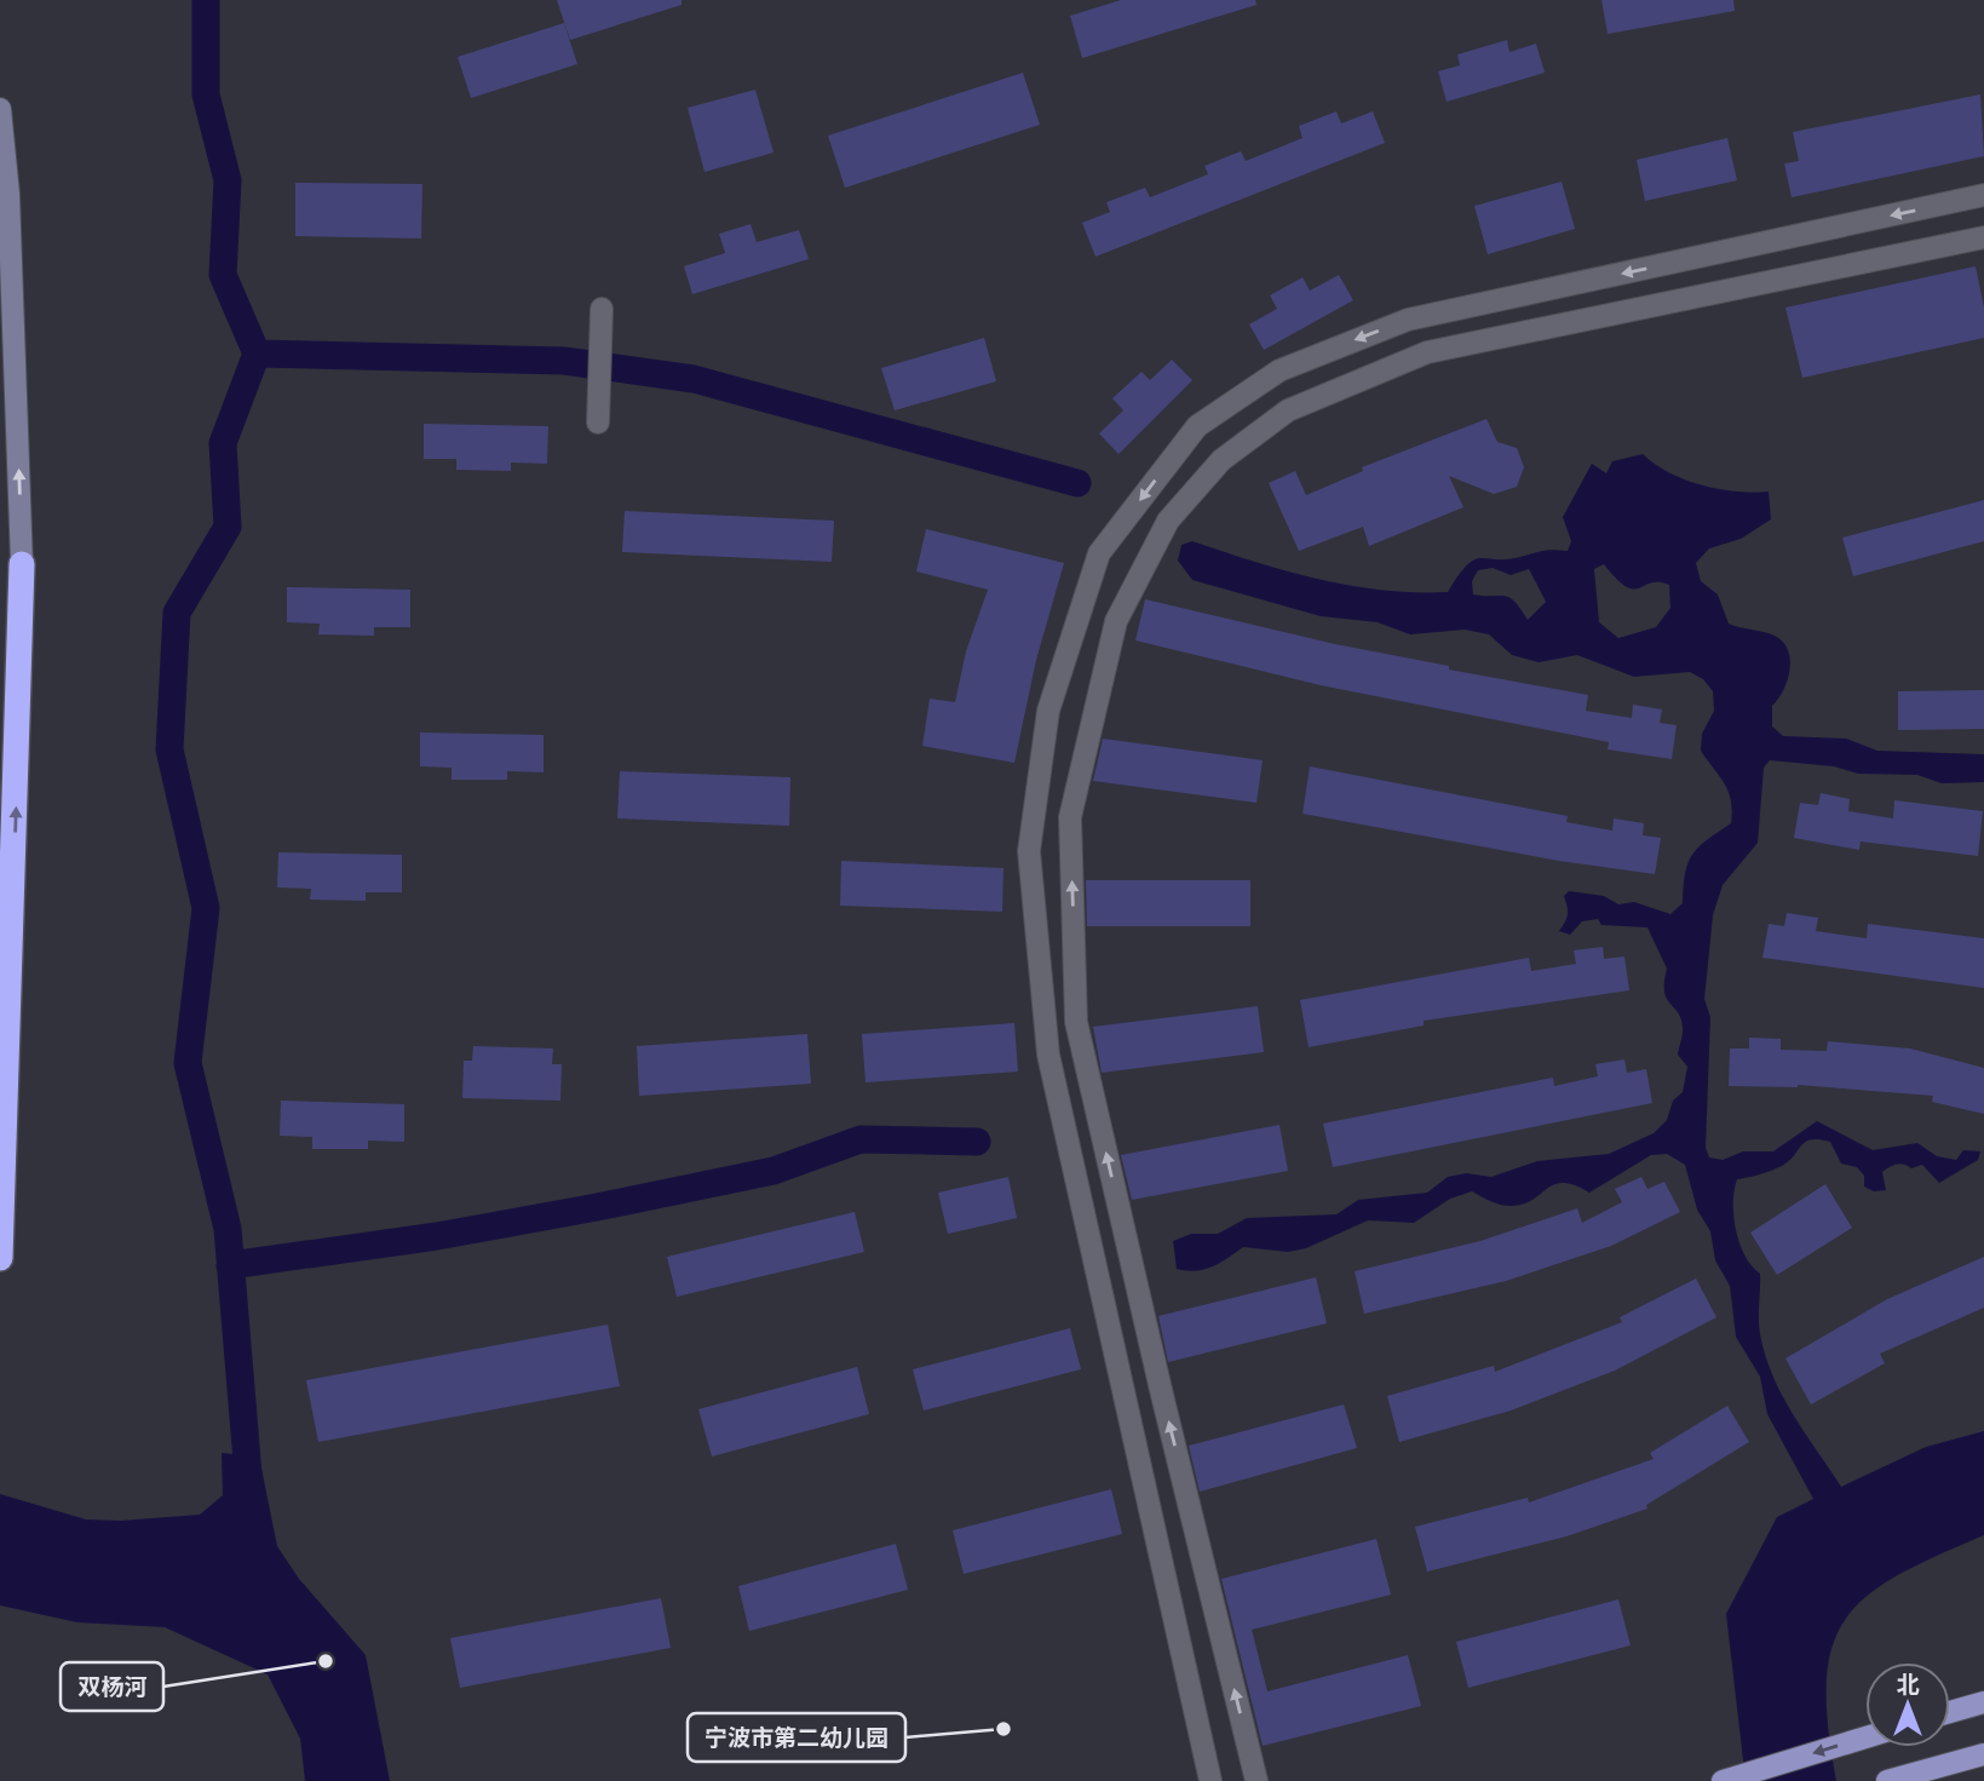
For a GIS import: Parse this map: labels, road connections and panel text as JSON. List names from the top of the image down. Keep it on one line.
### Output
{"places":["双杨河","宁波市第二幼儿园"],"north":"top"}
